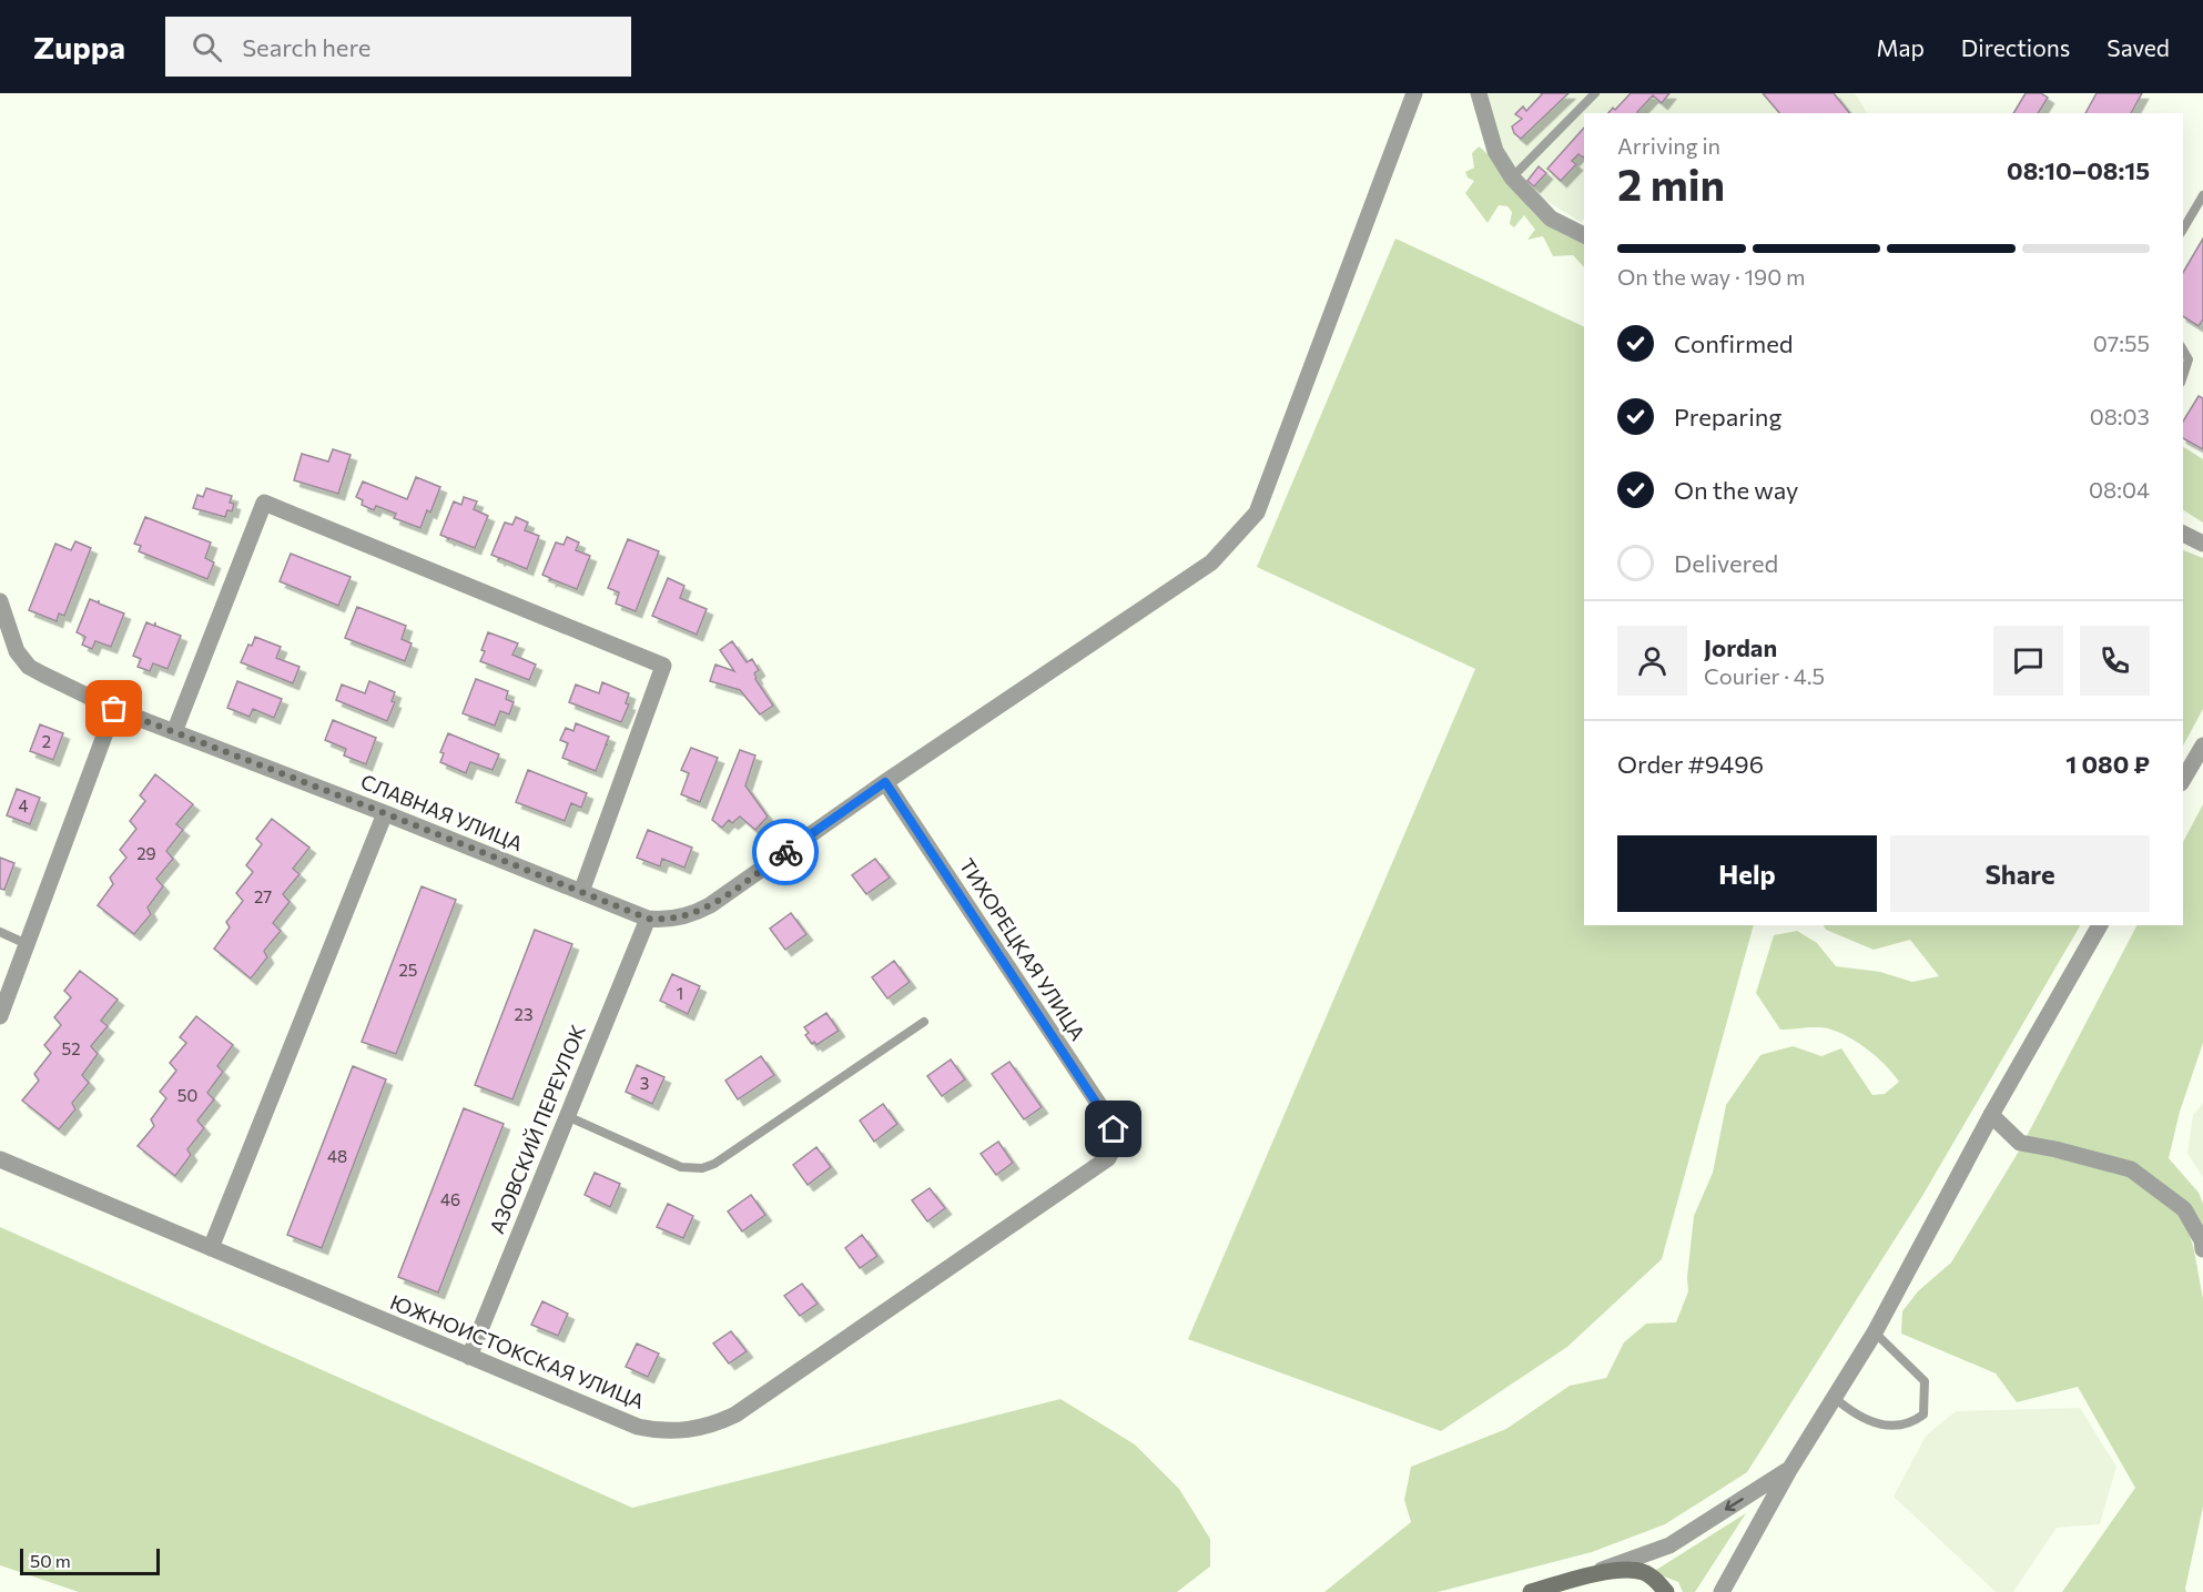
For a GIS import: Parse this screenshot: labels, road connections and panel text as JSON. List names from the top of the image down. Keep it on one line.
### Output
{"streets":{"street":["СЛАВНАЯ УЛИЦА","ТИХОРЕЦКАЯ УЛИЦА","АЗОВСКИЙ ПЕРЕУЛОК","ЮЖНОИСТОКСКАЯ УЛИЦА"]},"crossings":[["СЛАВНАЯ УЛИЦА","ТИХОРЕЦКАЯ УЛИЦА"],["СЛАВНАЯ УЛИЦА","АЗОВСКИЙ ПЕРЕУЛОК"],["ТИХОРЕЦКАЯ УЛИЦА","ЮЖНОИСТОКСКАЯ УЛИЦА"],["АЗОВСКИЙ ПЕРЕУЛОК","ЮЖНОИСТОКСКАЯ УЛИЦА"]],"house_numbers":["2","4","29","27","25","1","23","52","3","50","48","46"],"scale_bar":"50 m","page":{"header":"Zuppa","search":"Search here","nav":["Map","Directions","Saved"],"heading":["2 min","Arriving in","08:10–08:15"],"panel":["Jordan","Courier · 4.5","Order #9496","1 080 ₽"],"bar":"On the way · 190 m","list":[["Confirmed","07:55"],["Preparing","08:03"],["On the way","08:04"],"Delivered"],"buttons":["Help","Share"],"scale":"50 m"}}
